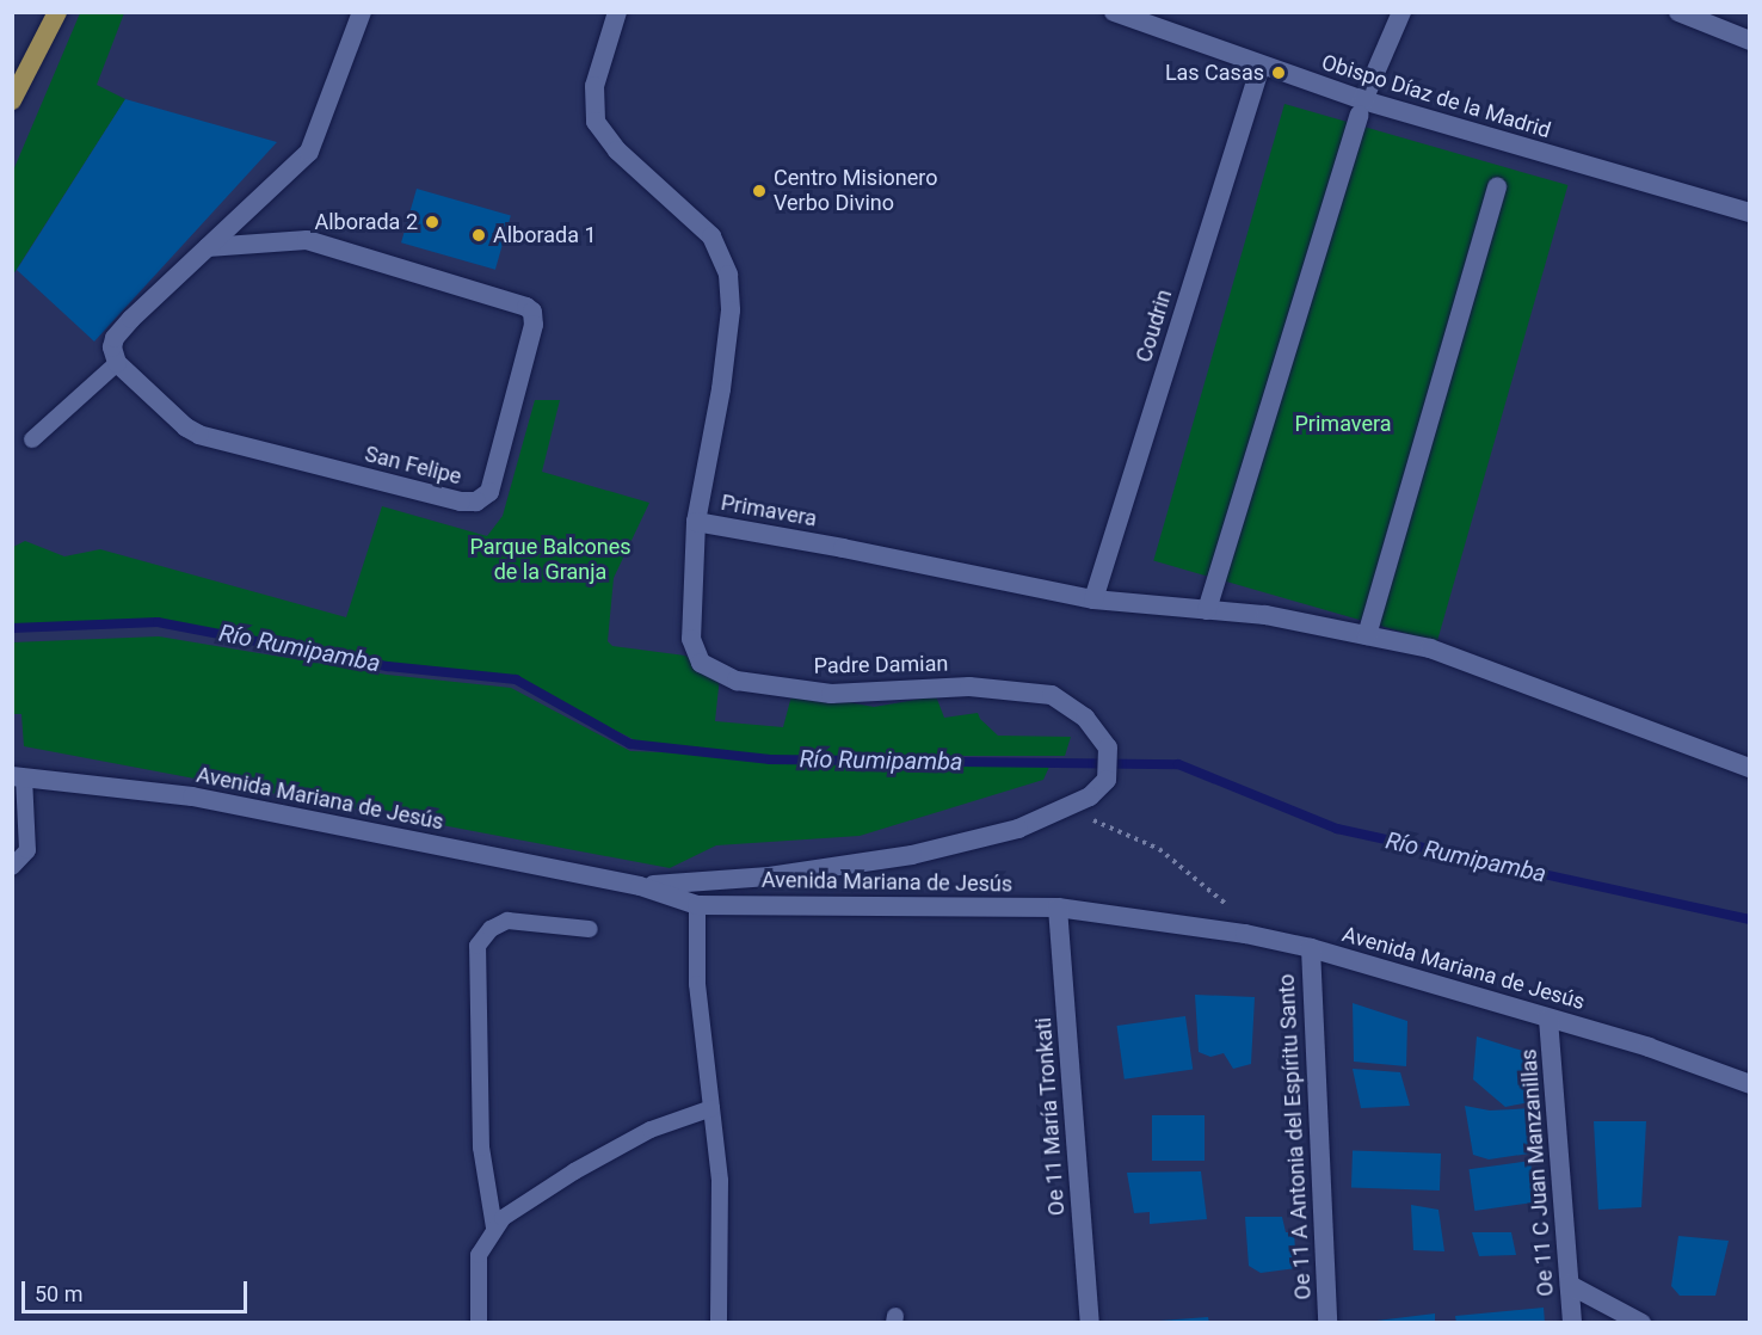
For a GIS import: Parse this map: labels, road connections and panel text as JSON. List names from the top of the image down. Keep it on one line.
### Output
{"streets":{"street":["Obispo Díaz de la Madrid","Coudrin","San Felipe","Primavera","Padre Damian","Avenida Mariana de Jesús","Oe 11 María Tronkati","Oe 11 A Antonia del Espíritu Santo","Oe 11 C Juan Manzanillas"]},"crossings":[["Obispo Díaz de la Madrid","Coudrin"],["Coudrin","Primavera"],["Primavera","Padre Damian"],["Padre Damian","Avenida Mariana de Jesús"],["Avenida Mariana de Jesús","Oe 11 María Tronkati"],["Avenida Mariana de Jesús","Oe 11 A Antonia del Espíritu Santo"],["Avenida Mariana de Jesús","Oe 11 C Juan Manzanillas"]],"water":["Río Rumipamba"],"parks":["Primavera","Parque Balcones de la Granja"],"places":["Las Casas","Centro Misionero Verbo Divino","Alborada 2","Alborada 1"],"scale_bar":"50 m"}
